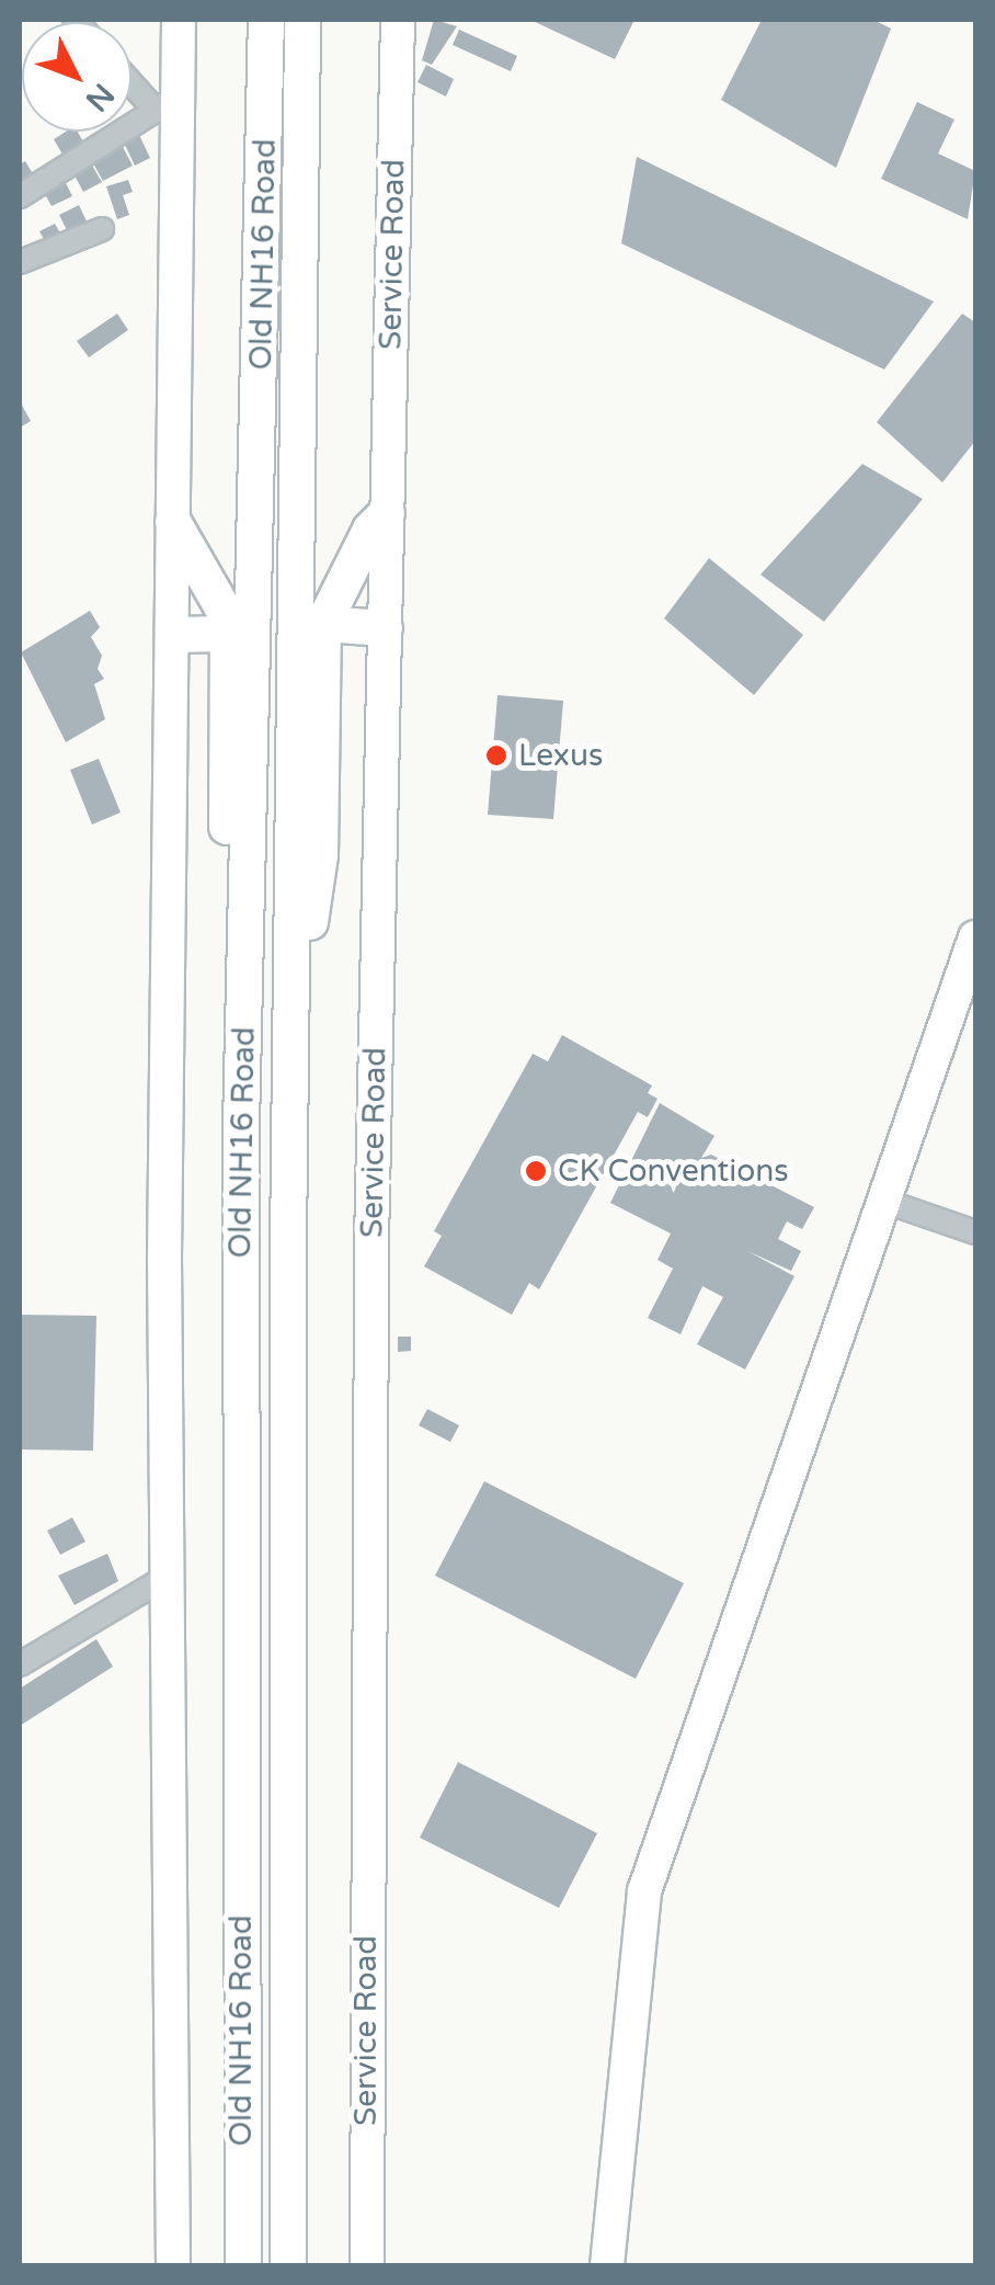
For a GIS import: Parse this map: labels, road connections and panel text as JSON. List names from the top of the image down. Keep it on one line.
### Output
{"streets":{"main road":["Old NH16 Road"],"street":["Service Road"]},"places":["Lexus","CK Conventions"],"north":"bottom right"}
